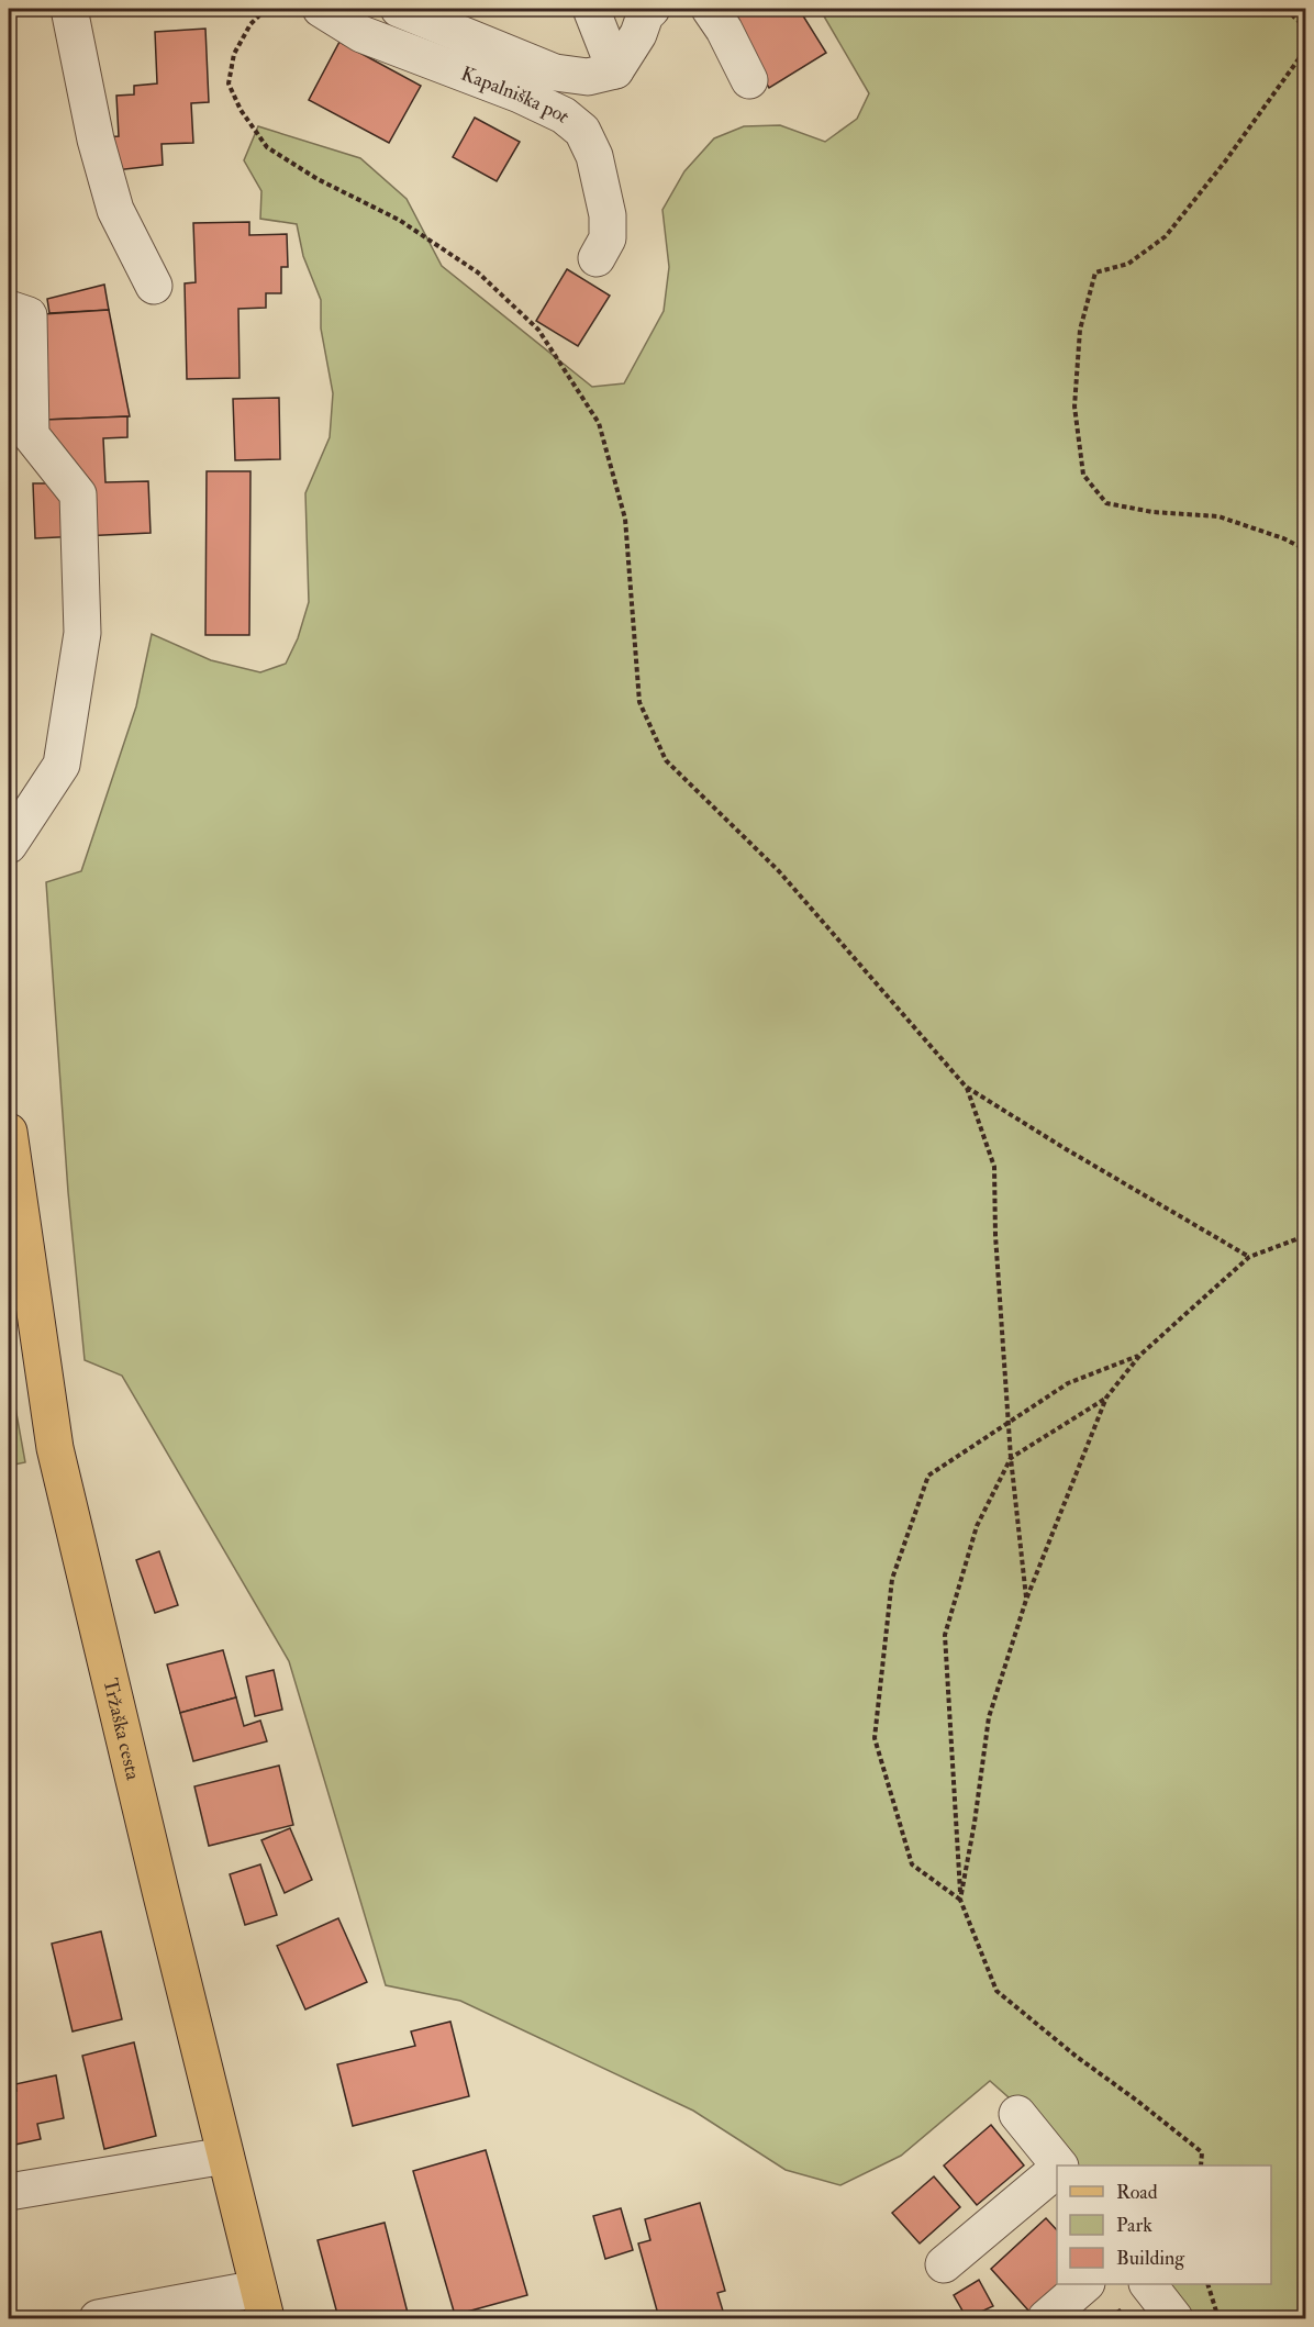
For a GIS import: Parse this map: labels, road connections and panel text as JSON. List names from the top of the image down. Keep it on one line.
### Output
{"streets":{"main road":["Tržaška cesta"],"street":["Kapalniška pot"]},"legend":["Road","Park","Building"]}
